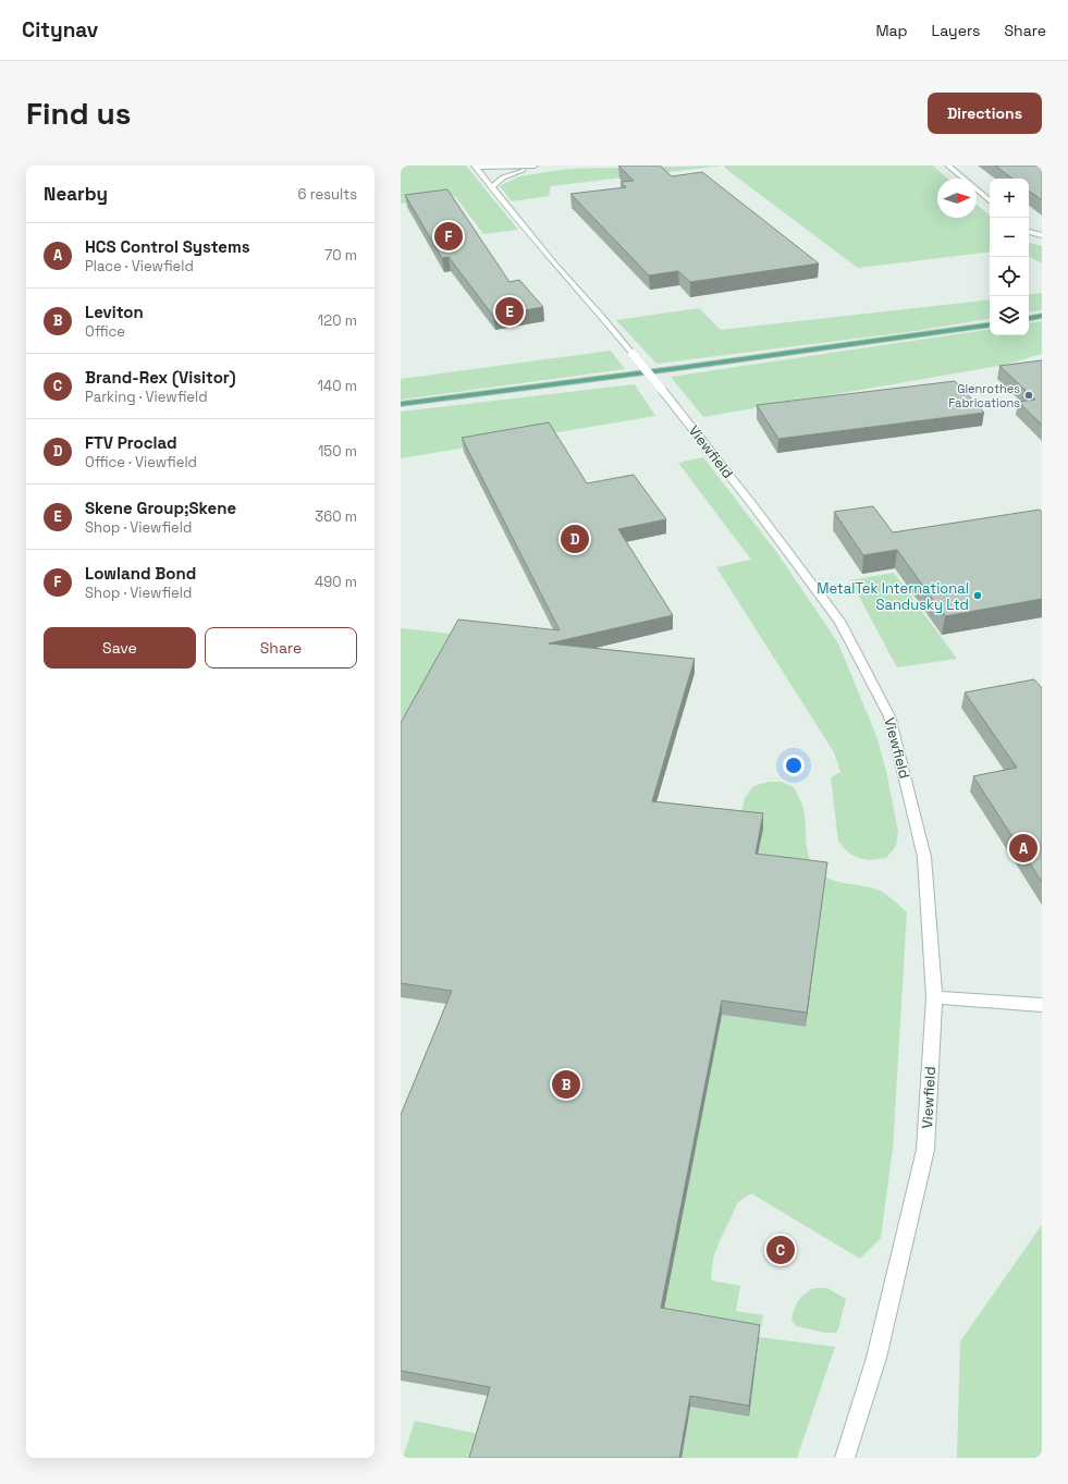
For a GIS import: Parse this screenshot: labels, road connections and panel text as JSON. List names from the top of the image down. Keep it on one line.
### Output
{"streets":{"street":["Viewfield"]},"places":["Glenrothes Fabrications","MetalTek International Sandusky Ltd"],"north":"right","page":{"header":"Citynav","nav":["Map","Layers","Share"],"buttons":["Directions",["Save","Share"]],"title":"Find us","heading":["Nearby","6 results"],"map_buttons":["+","−"],"pins":["F","E","D","A","B","C"],"list":[{"mark":"A","name":"HCS Control Systems","note":"Place · Viewfield","value":"70 m"},{"mark":"B","name":"Leviton","note":"Office","value":"120 m"},{"mark":"C","name":"Brand-Rex (Visitor)","note":"Parking · Viewfield","value":"140 m"},{"mark":"D","name":"FTV Proclad","note":"Office · Viewfield","value":"150 m"},{"mark":"E","name":"Skene Group;Skene","note":"Shop · Viewfield","value":"360 m"},{"mark":"F","name":"Lowland Bond","note":"Shop · Viewfield","value":"490 m"}]}}
